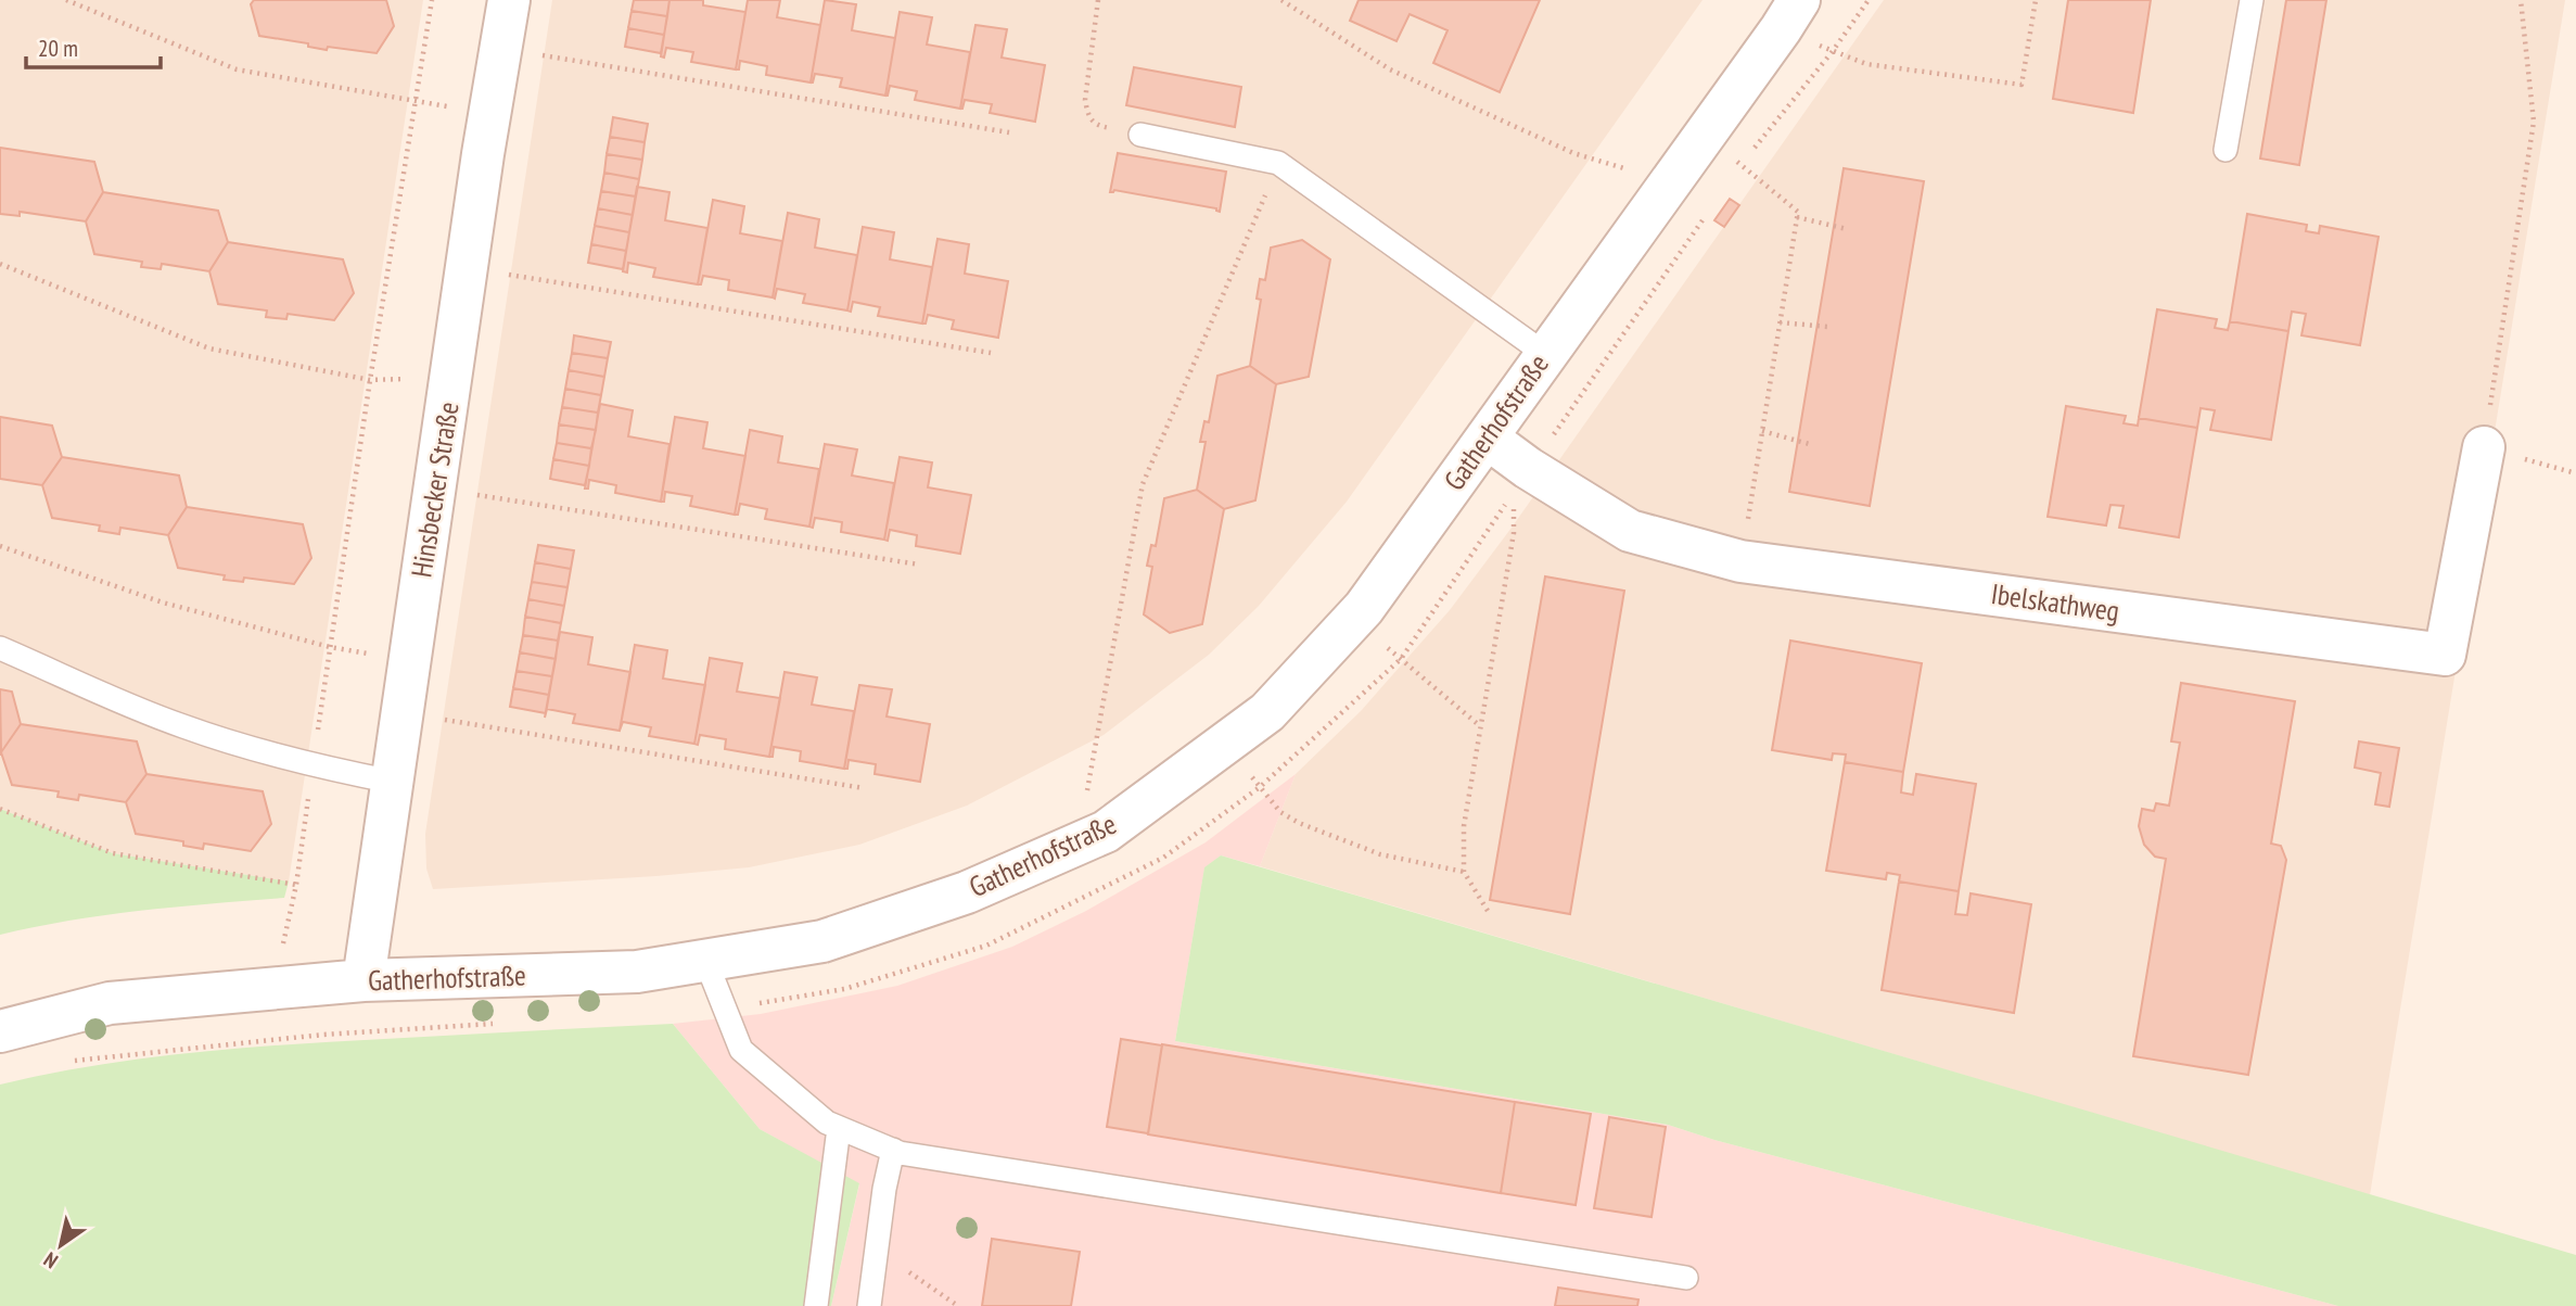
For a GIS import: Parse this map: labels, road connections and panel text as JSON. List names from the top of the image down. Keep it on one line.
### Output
{"streets":{"street":["Gatherhofstraße","Hinsbecker Straße","Ibelskathweg"]},"crossings":[["Gatherhofstraße","Hinsbecker Straße"],["Gatherhofstraße","Ibelskathweg"]],"scale_bar":"20 m","north":"bottom left"}
